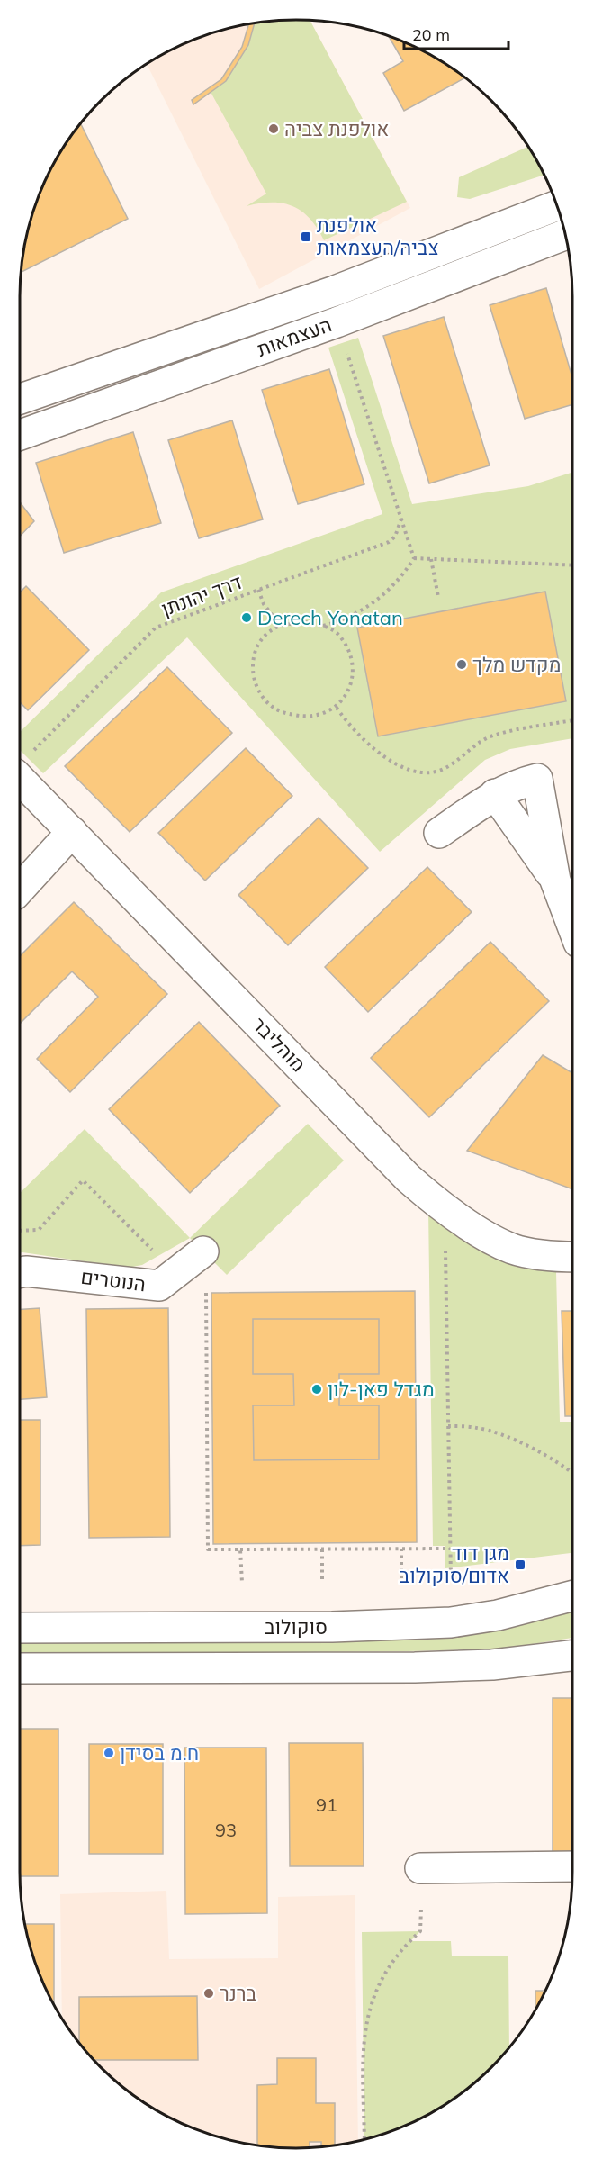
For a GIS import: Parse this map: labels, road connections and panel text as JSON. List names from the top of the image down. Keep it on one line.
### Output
{"streets":{"street":["העצמאות","מוהליבר","הנוטרים","סוקולוב"],"path":["דרך יהונתן"]},"crossings":[["דרך יהונתן","מוהליבר"]],"places":{"other":["אולפנת צביה","Derech Yonatan","מקדש מלך","מגדל פאן-לון","ח.מ בסידן","ברנר"],"transit":["אולפנת צביה/העצמאות","מגן דוד אדום/סוקולוב"]},"house_numbers":["91","93"],"scale_bar":"20 m"}
